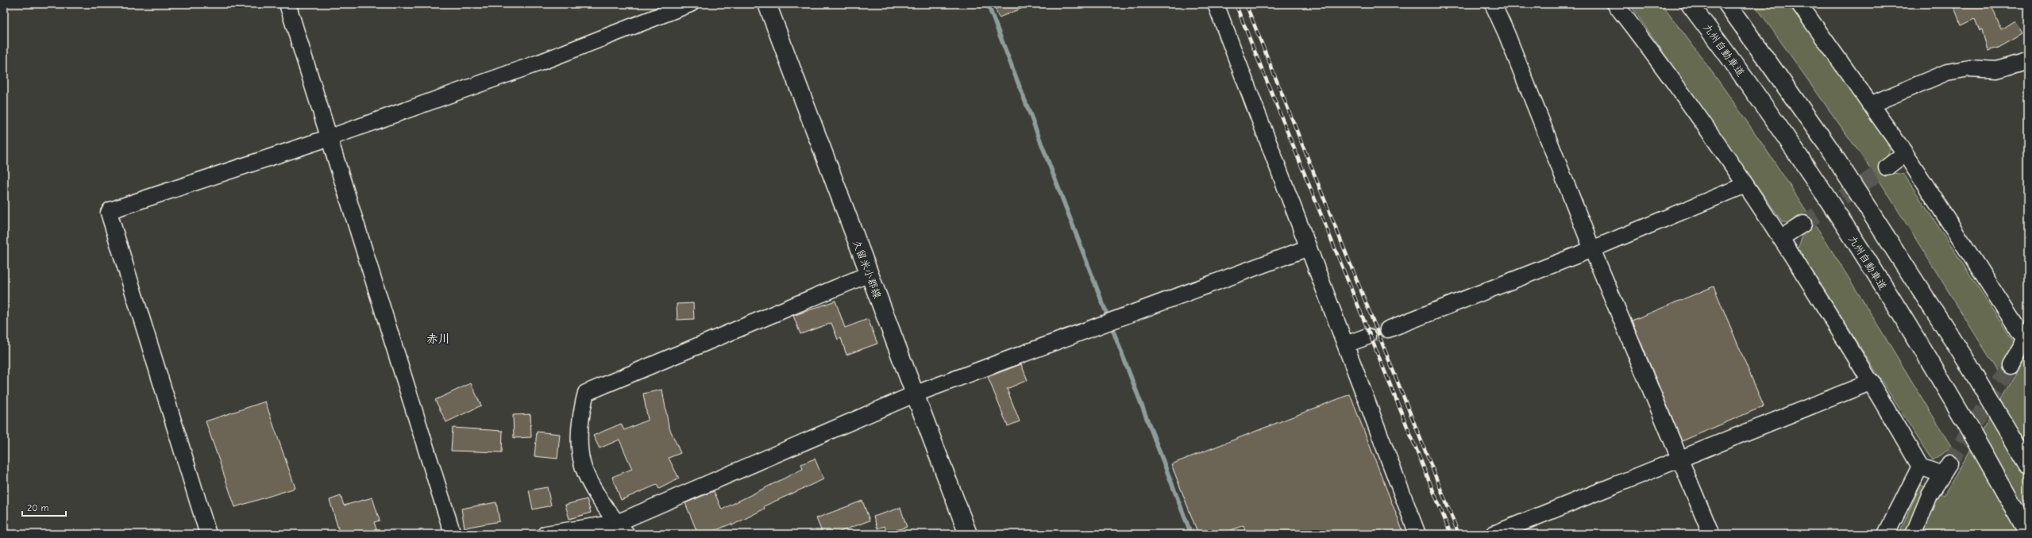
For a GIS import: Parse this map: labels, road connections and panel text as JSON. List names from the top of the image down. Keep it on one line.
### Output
{"streets":{"main road":["九州自動車道","久留米小郡線"]},"districts":["赤川"],"scale_bar":"20 m"}
